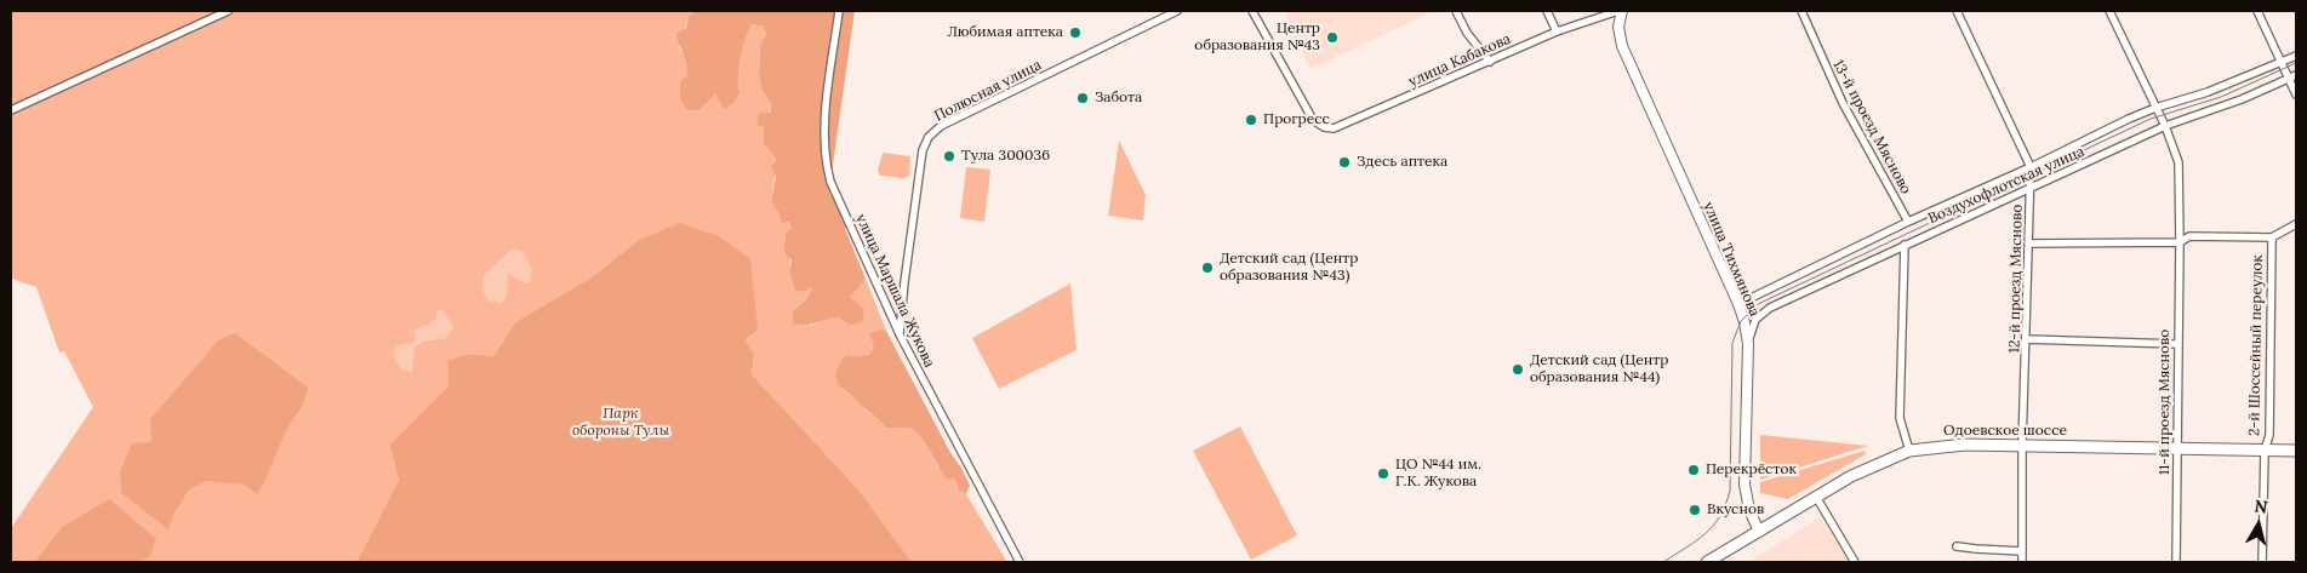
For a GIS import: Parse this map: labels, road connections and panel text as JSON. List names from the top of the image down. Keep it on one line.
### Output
{"streets":{"main road":["Одоевское шоссе"],"street":["улица Кабакова","Полюсная улица","13-й проезд Мясново","Воздухофлотская улица","улица Тихмянова","12-й проезд Мясново","улица Маршала Жукова","2-й Шоссейный переулок","11-й проезд Мясново"]},"crossings":[["улица Кабакова","улица Тихмянова"],["Полюсная улица","улица Маршала Жукова"],["13-й проезд Мясново","Воздухофлотская улица"],["Воздухофлотская улица","улица Тихмянова"],["Воздухофлотская улица","12-й проезд Мясново"],["Воздухофлотская улица","11-й проезд Мясново"],["улица Тихмянова","Одоевское шоссе"],["12-й проезд Мясново","Одоевское шоссе"],["2-й Шоссейный переулок","Одоевское шоссе"],["11-й проезд Мясново","Одоевское шоссе"]],"parks":["Парк обороны Тулы"],"places":["Любимая аптека","Центр образования №43","Забота","Прогресс","Тула 300036","Здесь аптека","Детский сад (Центр образования №43)","Детский сад (Центр образования №44)","Перекрёсток","ЦО №44 им. Г.К. Жукова","Вкуснов"],"north":"top"}
